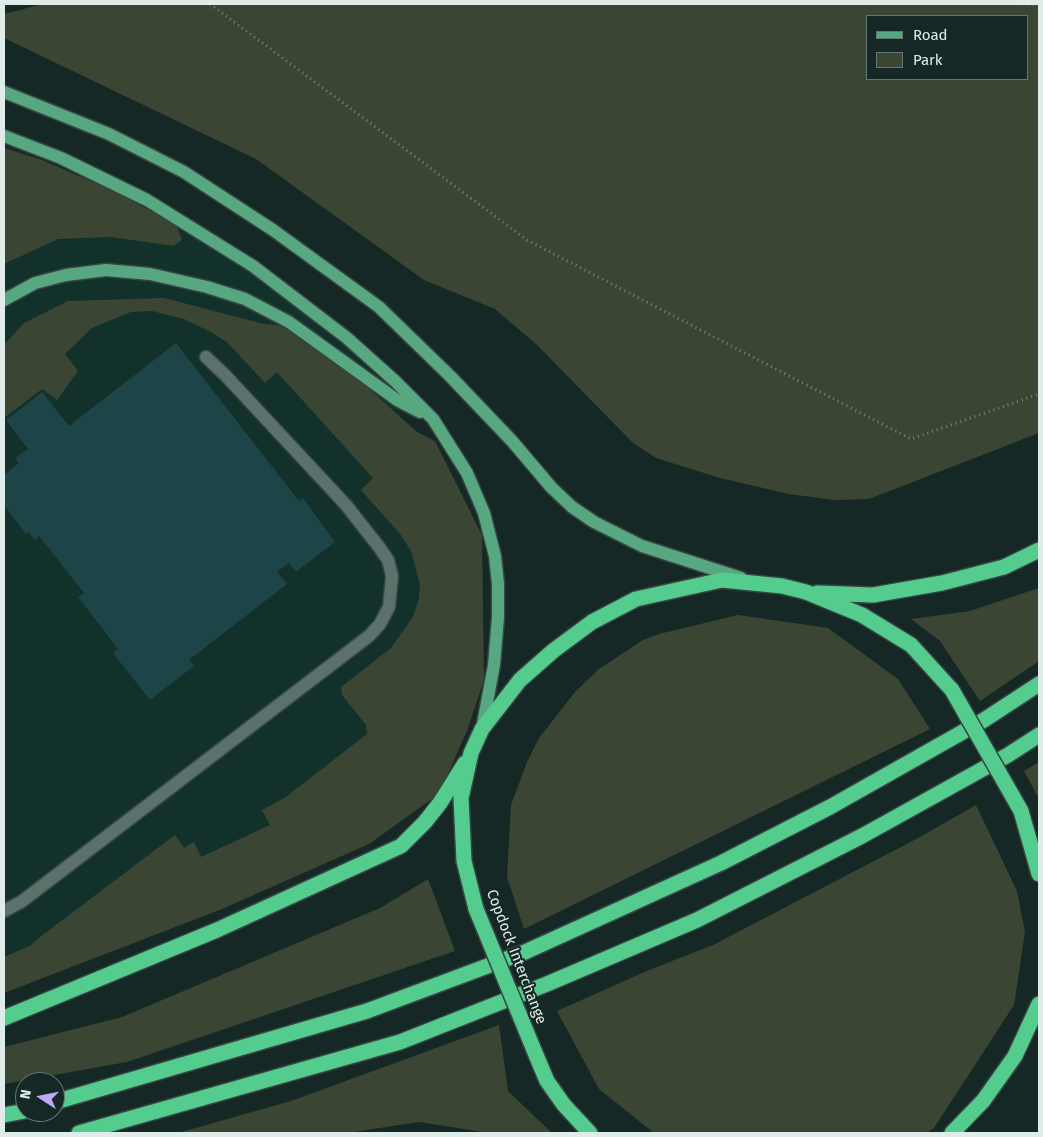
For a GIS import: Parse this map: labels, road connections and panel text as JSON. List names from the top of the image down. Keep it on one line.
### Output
{"streets":{"highway":["Copdock Interchange"]},"legend":["Road","Park"],"north":"left"}
